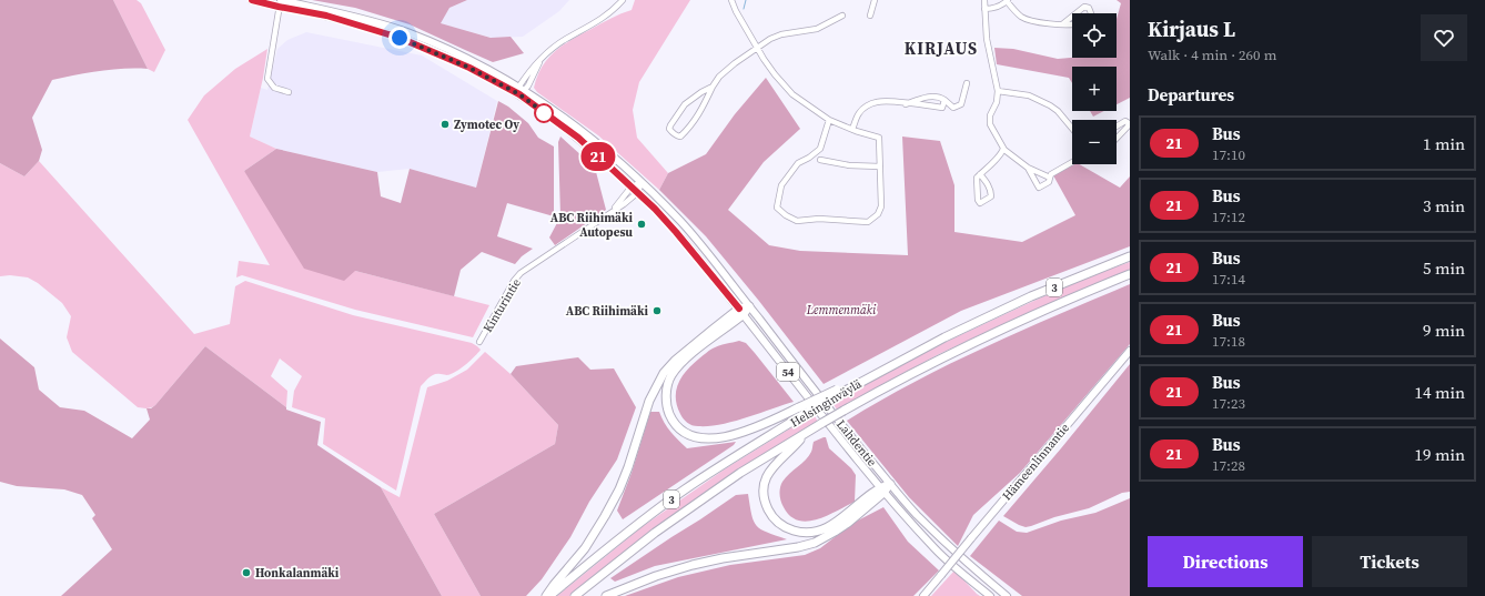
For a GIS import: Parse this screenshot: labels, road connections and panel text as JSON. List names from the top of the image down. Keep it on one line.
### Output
{"streets":{"highway":["3","Helsinginväylä"],"main road":["54","Lahdentie","Hämeenlinnantie"],"street":["Kinturintie"]},"crossings":[["Kinturintie","Lahdentie"]],"districts":["KIRJAUS"],"parks":["Lemmenmäki"],"places":["Zymotec Oy","ABC Riihimäki Autopesu","ABC Riihimäki","Honkalanmäki"],"lines":["bus line 21"],"page":{"on_map":"21","heading":[["Kirjaus L","Walk · 4 min · 260 m"],"Departures"],"map_buttons":["+","−"],"list":[{"mark":"21","name":"Bus","note":"17:10","value":"1 min"},{"mark":"21","name":"Bus","note":"17:12","value":"3 min"},{"mark":"21","name":"Bus","note":"17:14","value":"5 min"},{"mark":"21","name":"Bus","note":"17:18","value":"9 min"},{"mark":"21","name":"Bus","note":"17:23","value":"14 min"},{"mark":"21","name":"Bus","note":"17:28","value":"19 min"}],"buttons":["Directions","Tickets"]}}
